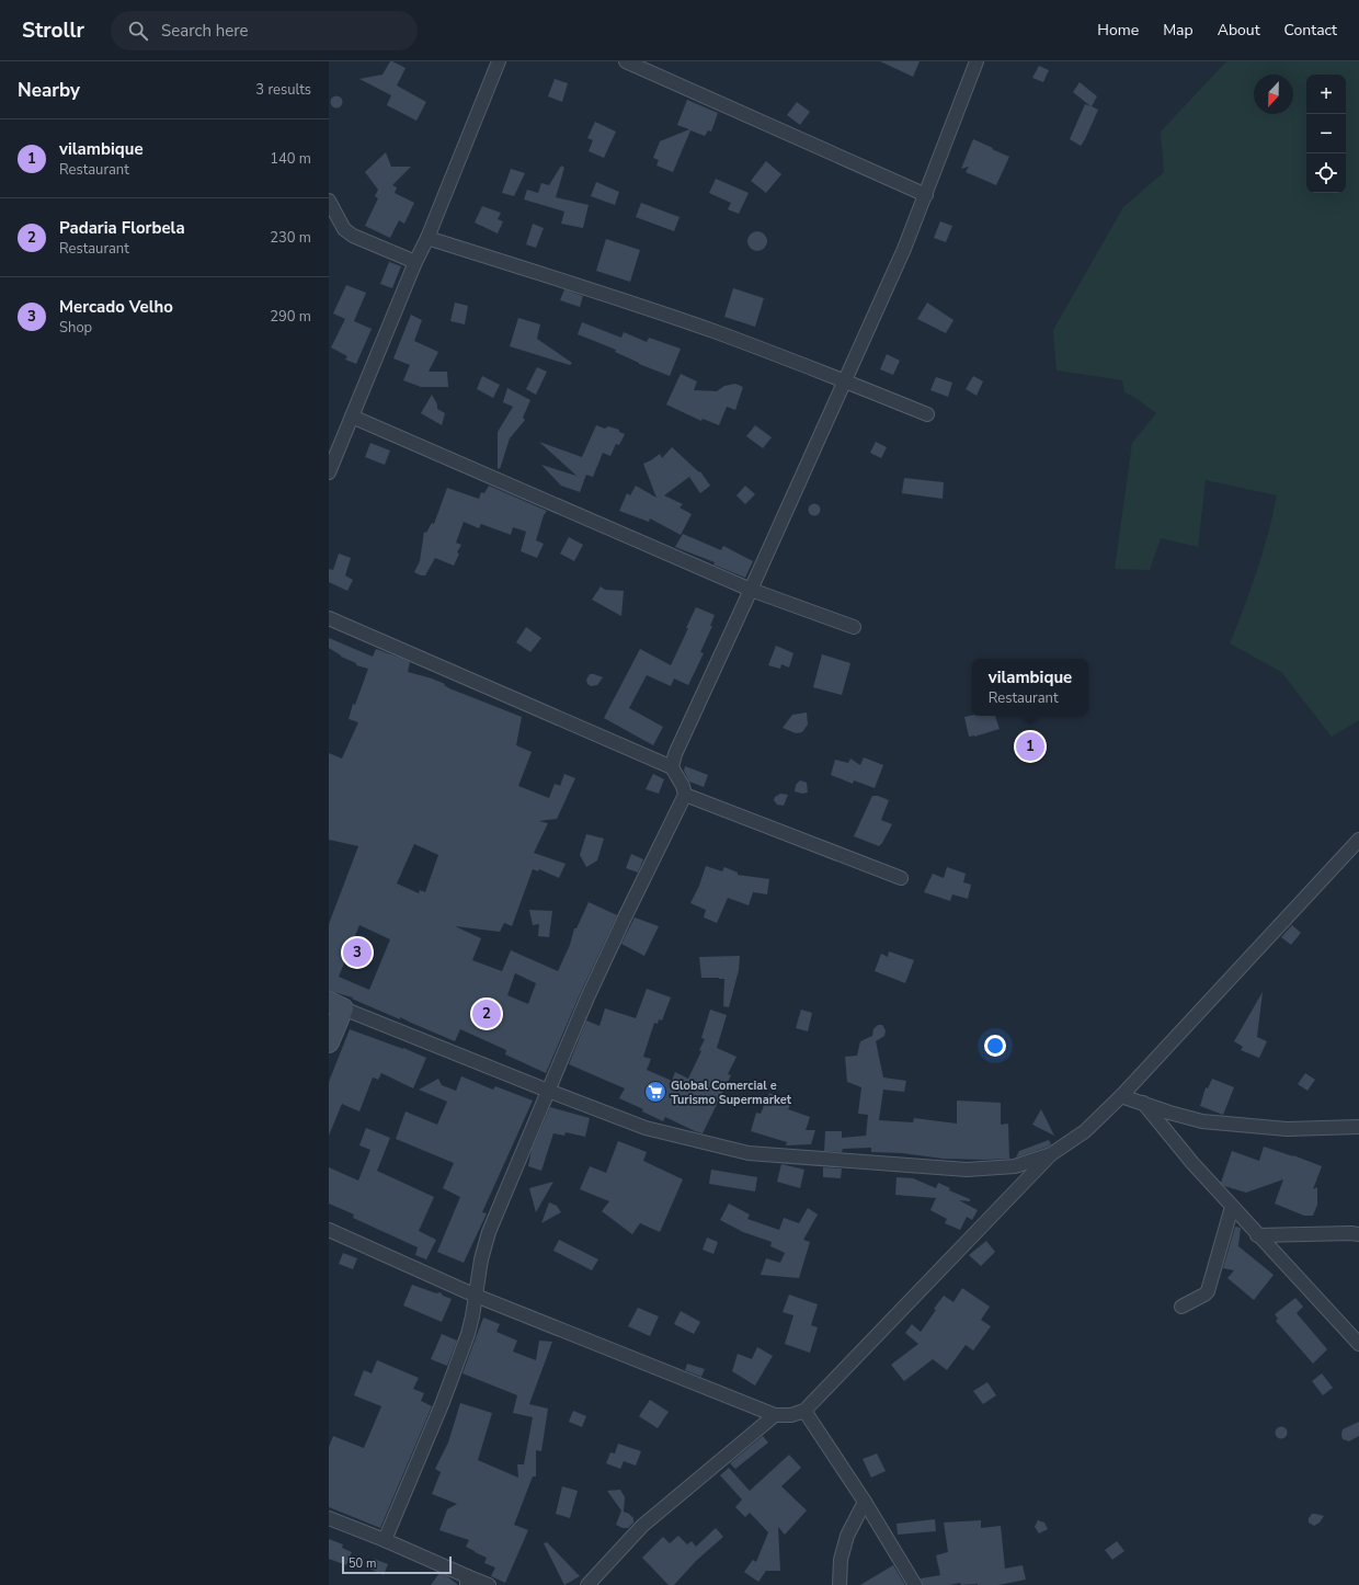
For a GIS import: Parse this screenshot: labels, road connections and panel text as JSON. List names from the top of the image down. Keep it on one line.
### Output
{"places":{"supermarket":["Global Comercial e Turismo Supermarket"]},"scale_bar":"50 m","north":"bottom","page":{"header":"Strollr","search":"Search here","nav":["Home","Map","About","Contact"],"heading":["Nearby","3 results"],"map_buttons":["+","−"],"list":[{"mark":"1","name":"vilambique","note":"Restaurant","value":"140 m"},{"mark":"2","name":"Padaria Florbela","note":"Restaurant","value":"230 m"},{"mark":"3","name":"Mercado Velho","note":"Shop","value":"290 m"}],"popup":["vilambique","Restaurant"],"pins":["1","3","2"],"scale":"50 m"}}
